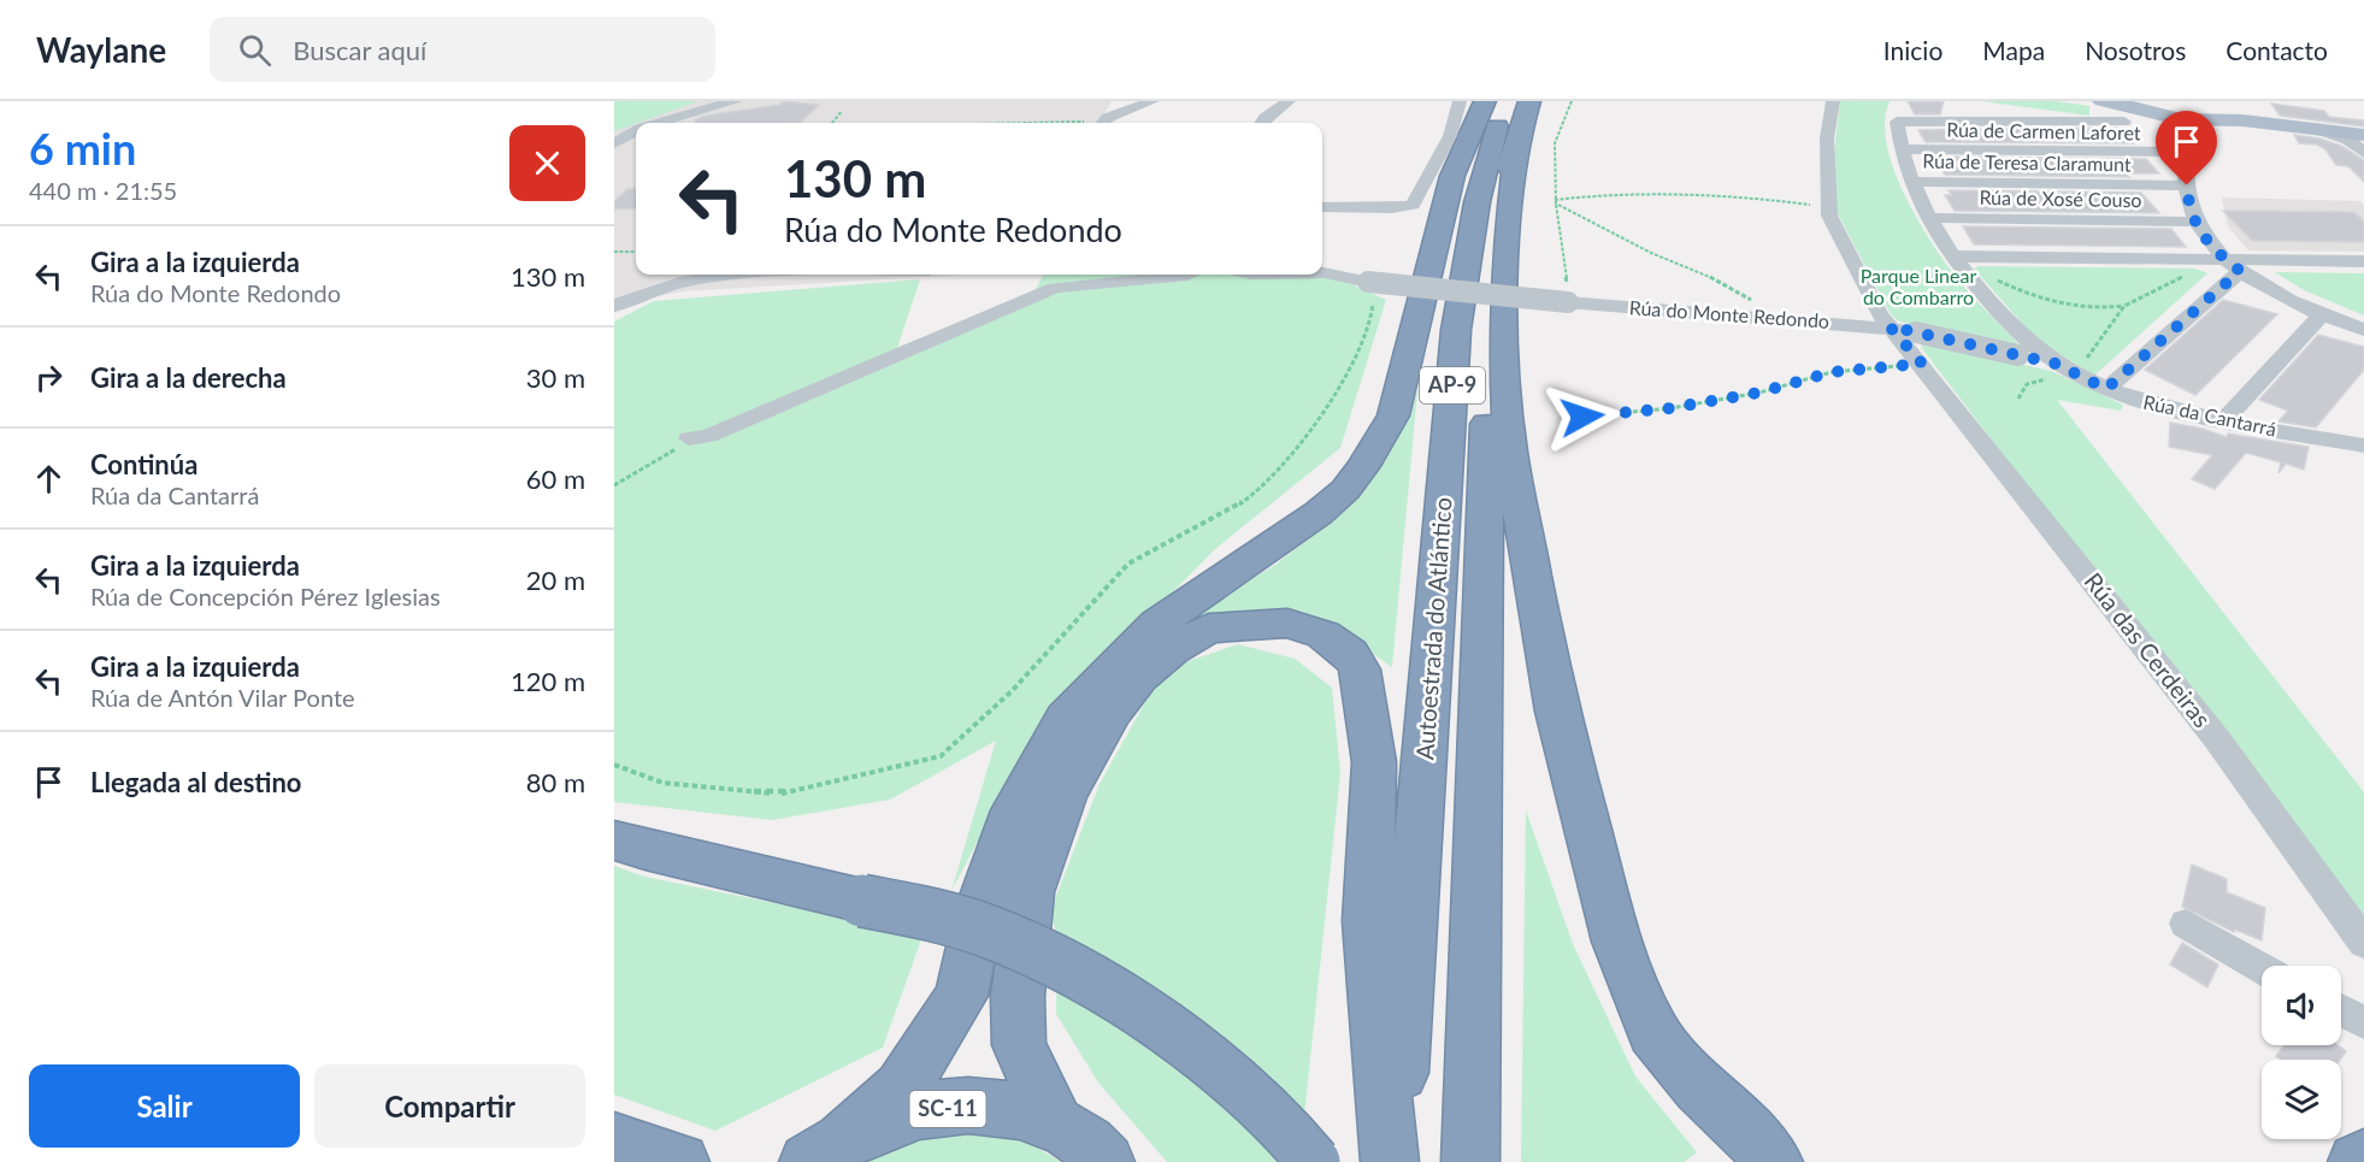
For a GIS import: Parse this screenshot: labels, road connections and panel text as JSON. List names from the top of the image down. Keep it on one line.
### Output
{"streets":{"highway":["AP-9","Autoestrada do Atlántico","SC-11"],"street":["Rúa de Carmen Laforet","Rúa de Teresa Claramunt","Rúa de Xosé Couso","Rúa do Monte Redondo","Rúa da Cantarrá","Rúa das Cerdeiras"]},"crossings":[["Rúa de Carmen Laforet","Rúa da Cantarrá"],["Rúa de Teresa Claramunt","Rúa da Cantarrá"],["Rúa de Xosé Couso","Rúa da Cantarrá"],["Rúa do Monte Redondo","Rúa da Cantarrá"]],"parks":["Parque Linear do Combarro"],"page":{"header":"Waylane","search":"Buscar aquí","nav":["Inicio","Mapa","Nosotros","Contacto"],"heading":["6 min","440 m · 21:55"],"turn":["130 m","Rúa do Monte Redondo"],"list":[{"name":"Gira a la izquierda","note":"Rúa do Monte Redondo","value":"130 m"},{"name":"Gira a la derecha","value":"30 m"},{"name":"Continúa","note":"Rúa da Cantarrá","value":"60 m"},{"name":"Gira a la izquierda","note":"Rúa de Concepción Pérez Iglesias","value":"20 m"},{"name":"Gira a la izquierda","note":"Rúa de Antón Vilar Ponte","value":"120 m"},{"name":"Llegada al destino","value":"80 m"}],"buttons":["Salir","Compartir"]}}
